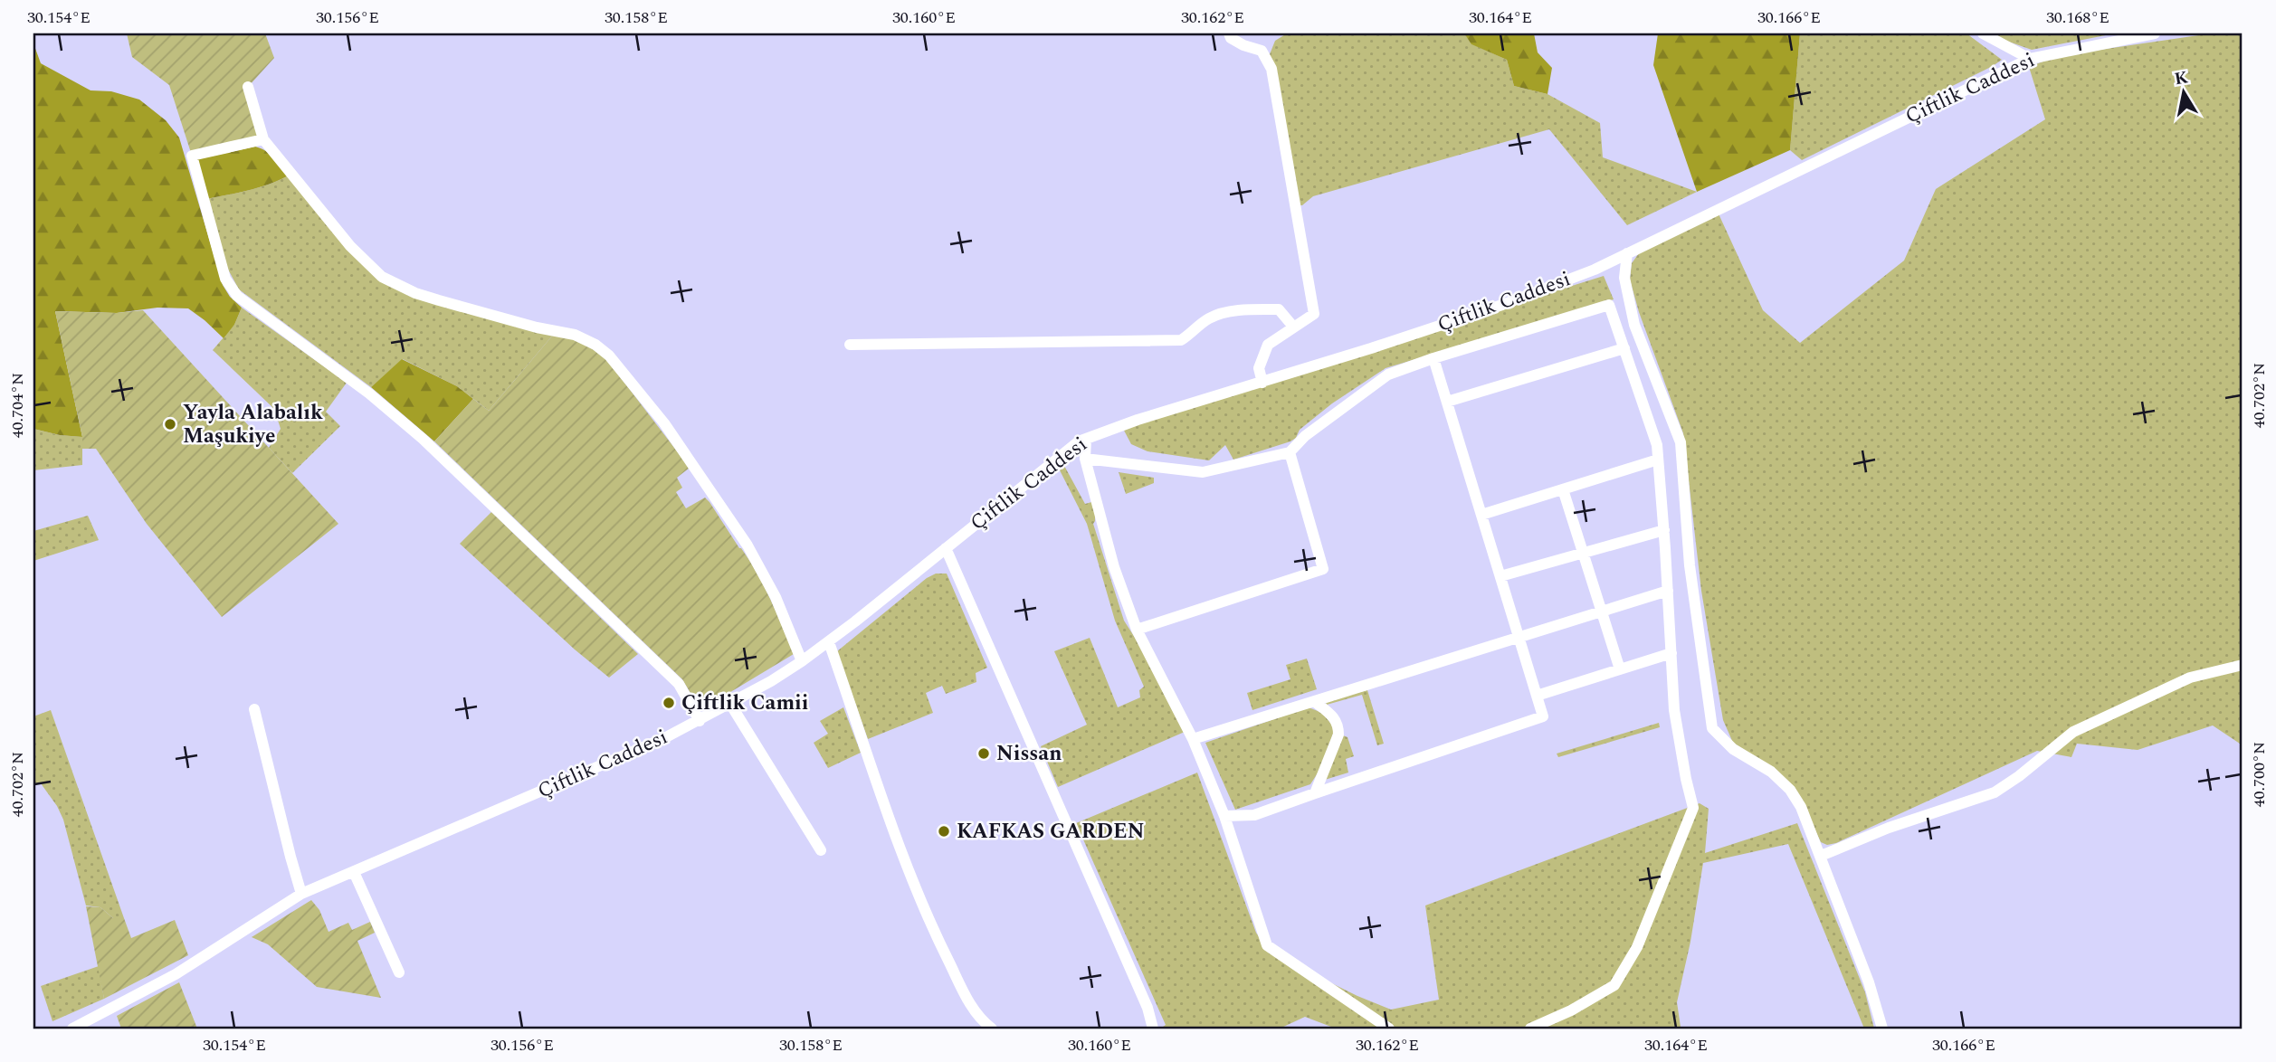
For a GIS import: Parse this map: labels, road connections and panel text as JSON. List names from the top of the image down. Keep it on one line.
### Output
{"streets":{"street":["Çiftlik Caddesi"]},"places":["Yayla Alabalık Maşukiye","Çiftlik Camii","Nissan","KAFKAS GARDEN"],"north":"top","coordinates":["30.154°E","30.156°E","30.158°E","30.160°E","30.162°E","30.164°E","30.166°E","30.168°E","40.702°N","40.704°N","40.700°N"]}
